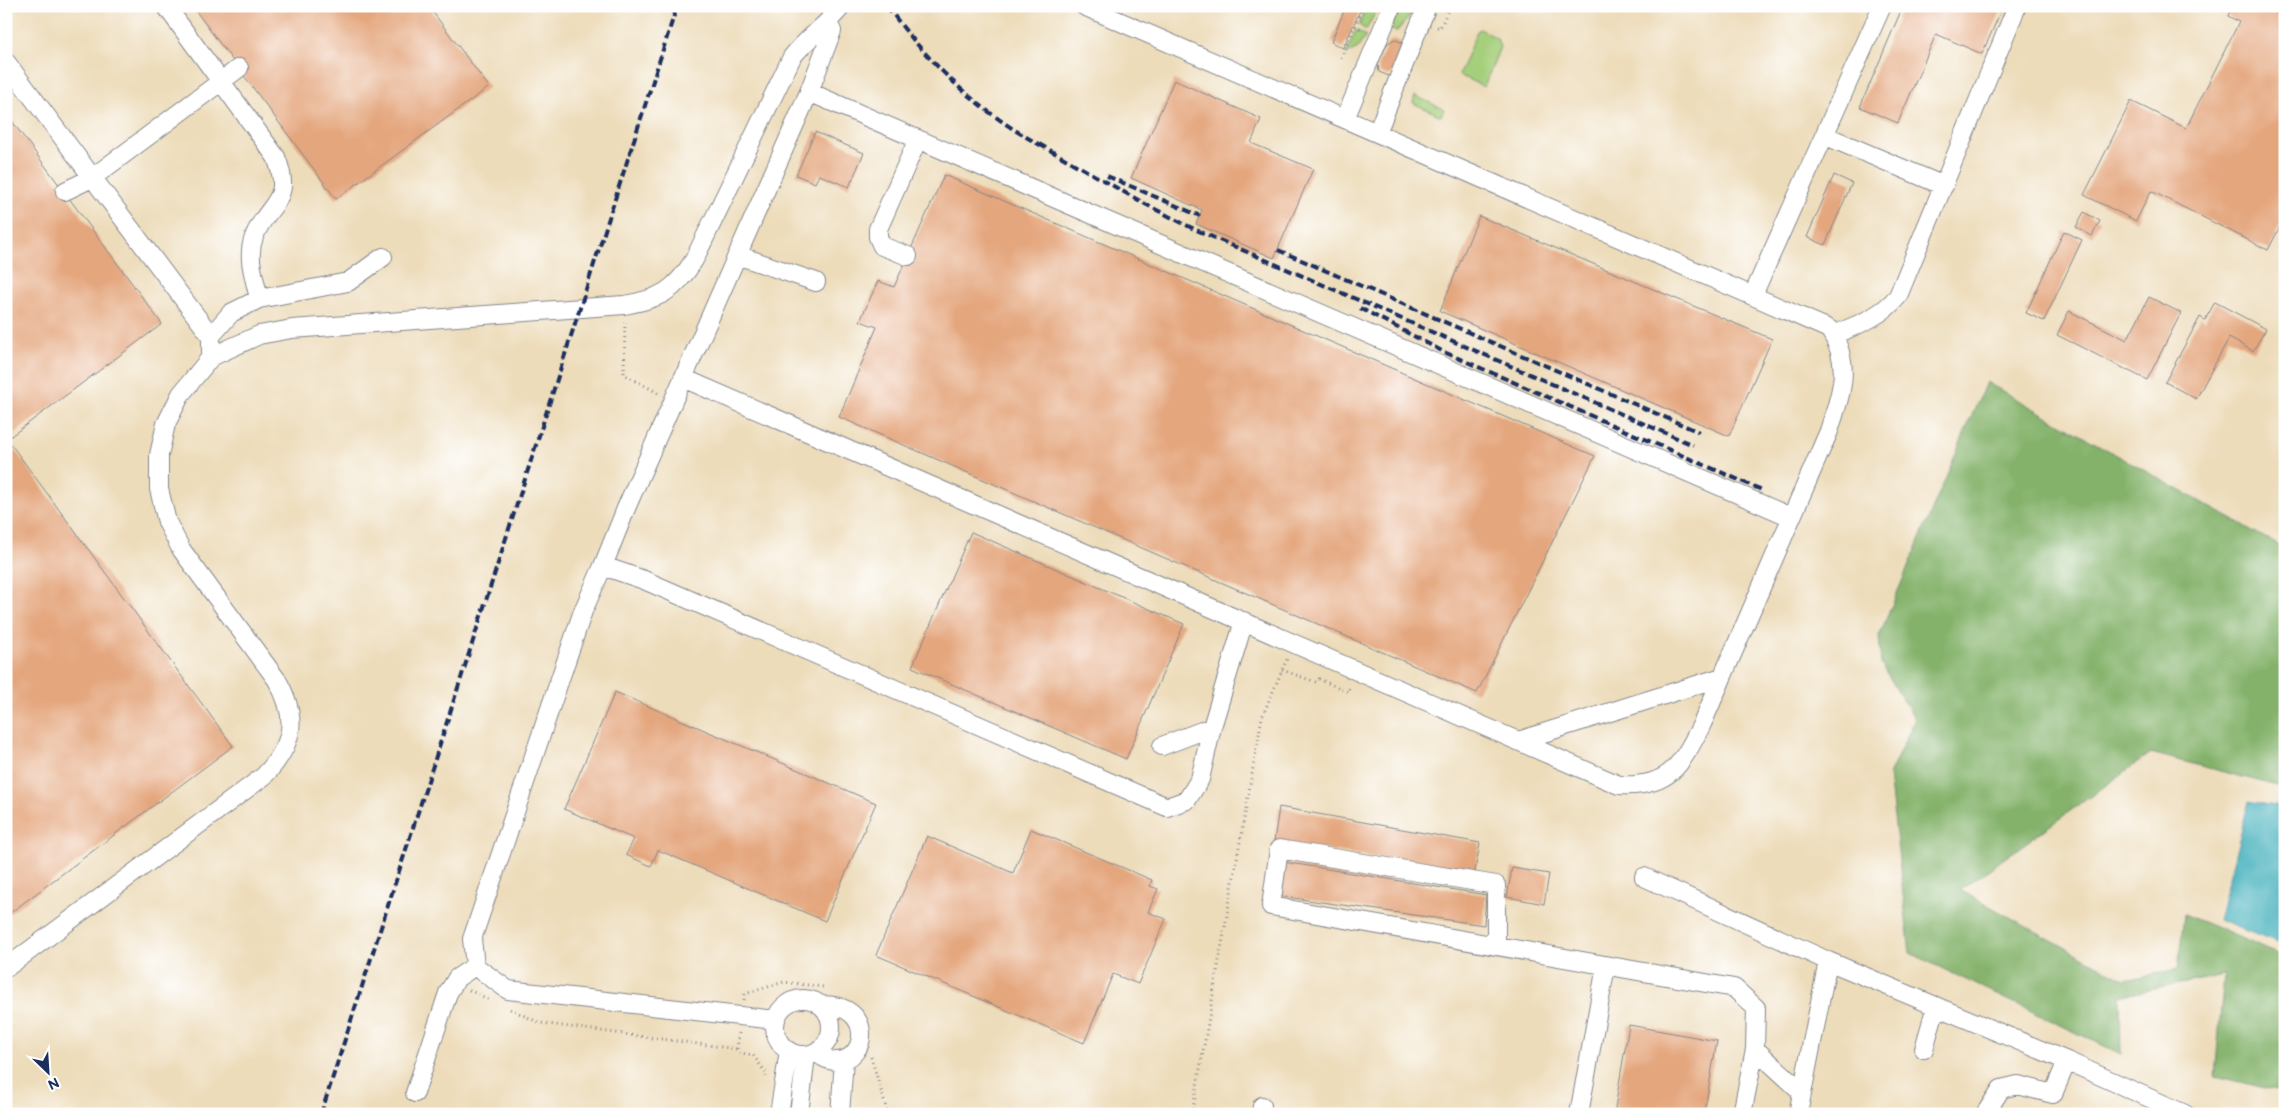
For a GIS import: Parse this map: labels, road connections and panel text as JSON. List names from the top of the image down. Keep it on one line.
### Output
{"north":"bottom right"}
